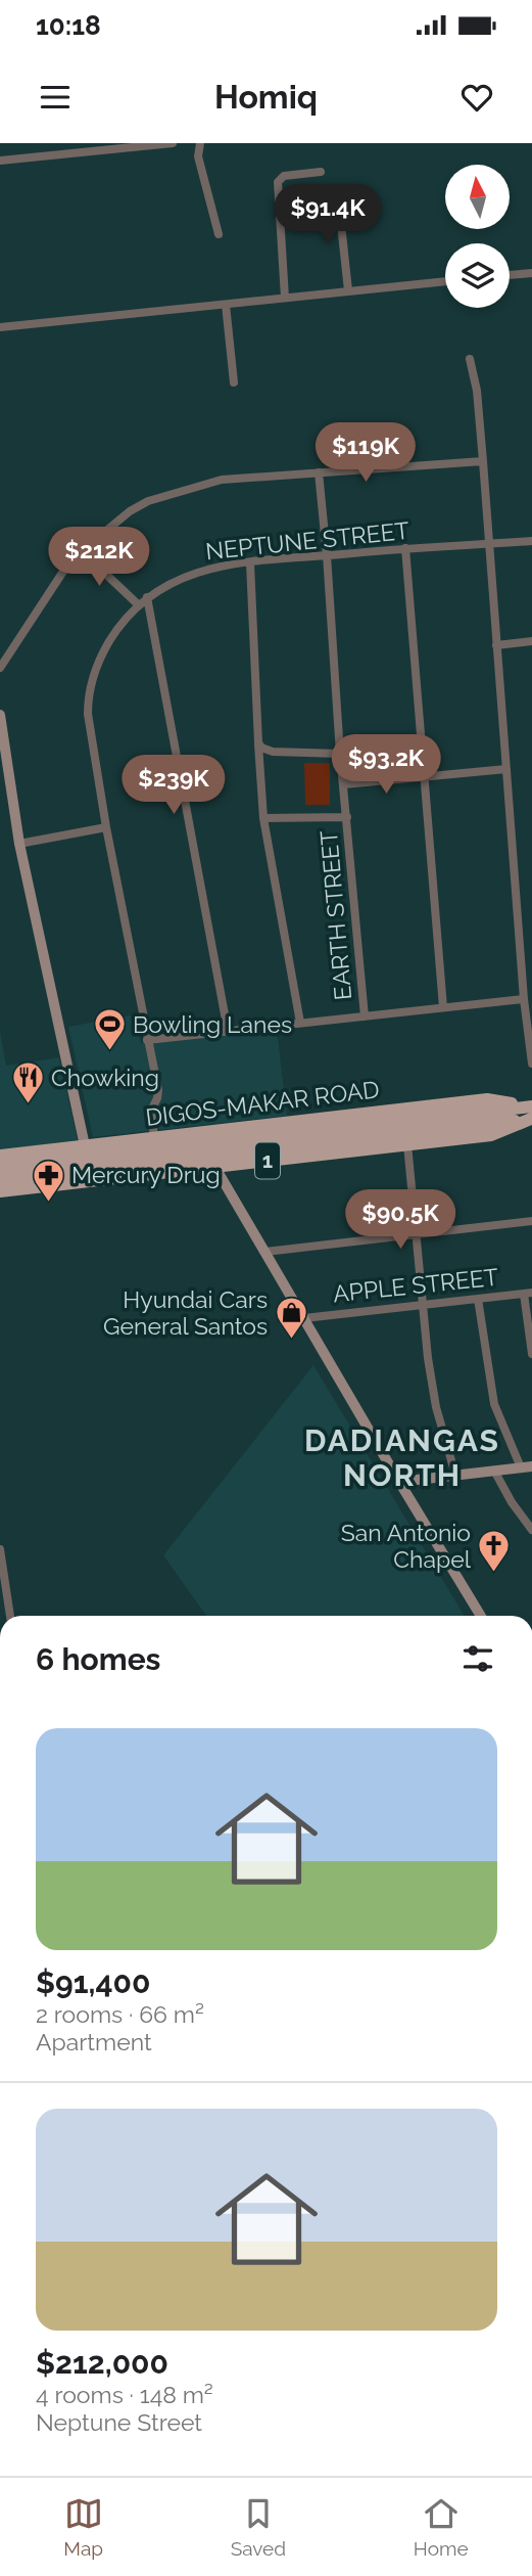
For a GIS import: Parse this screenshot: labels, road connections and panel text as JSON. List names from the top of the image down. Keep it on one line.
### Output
{"streets":{"main road":["DIGOS-MAKAR ROAD","1"],"street":["NEPTUNE STREET","EARTH STREET","APPLE STREET"]},"crossings":[["NEPTUNE STREET","EARTH STREET"],["NEPTUNE STREET","DIGOS-MAKAR ROAD"],["DIGOS-MAKAR ROAD","1"]],"districts":["DADIANGAS NORTH"],"places":{"sports":["Bowling Lanes"],"restaurant":["Chowking"],"pharmacy":["Mercury Drug"],"shop":["Hyundai Cars General Santos"],"church":["San Antonio Chapel"]},"north":"top","page":{"status":"10:18","header":"Homiq","price":["$91.4K","$119K","$212K","$93.2K","$239K","$90.5K"],"heading":"6 homes","list":[{"name":"$91,400","note":"2 rooms · 66 m² · Apartment"},{"name":"$212,000","note":"4 rooms · 148 m² · Neptune Street"}],"tabs":["Map","Saved","Home"]}}
